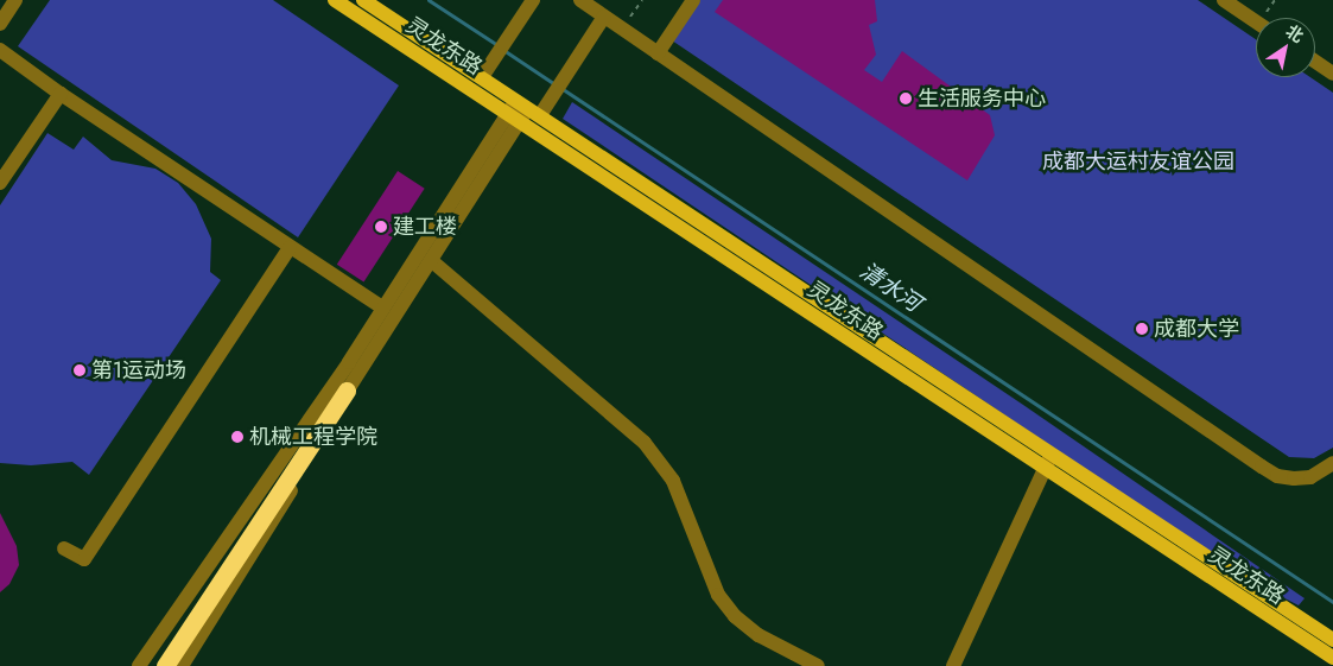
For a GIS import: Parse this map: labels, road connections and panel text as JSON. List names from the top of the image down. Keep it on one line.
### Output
{"streets":{"main road":["灵龙东路"]},"water":["清水河"],"parks":["成都大运村友谊公园"],"places":["生活服务中心","建工楼","成都大学","第1运动场","机械工程学院"],"north":"top right"}
